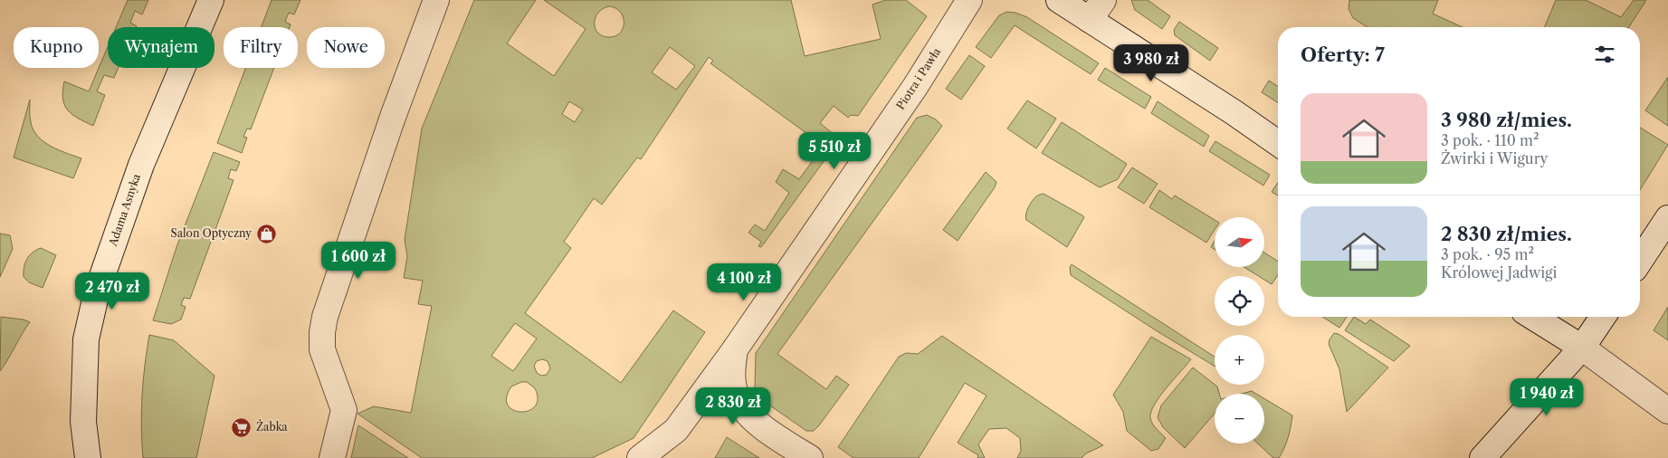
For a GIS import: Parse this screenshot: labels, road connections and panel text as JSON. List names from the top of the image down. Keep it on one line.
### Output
{"streets":{"street":["Piotra i Pawła","Adama Asnyka"]},"places":{"shop":["Salon Optyczny"],"supermarket":["Żabka"]},"north":"right","page":{"chip":["Kupno","Wynajem","Filtry","Nowe"],"heading":"Oferty: 7","price":["3 980 zł","5 510 zł","1 600 zł","4 100 zł","2 470 zł","1 940 zł","2 830 zł"],"list":[{"name":"3 980 zł/mies.","note":"3 pok. · 110 m² · Żwirki i Wigury"},{"name":"2 830 zł/mies.","note":"3 pok. · 95 m² · Królowej Jadwigi"}],"map_buttons":["+","−"]}}
